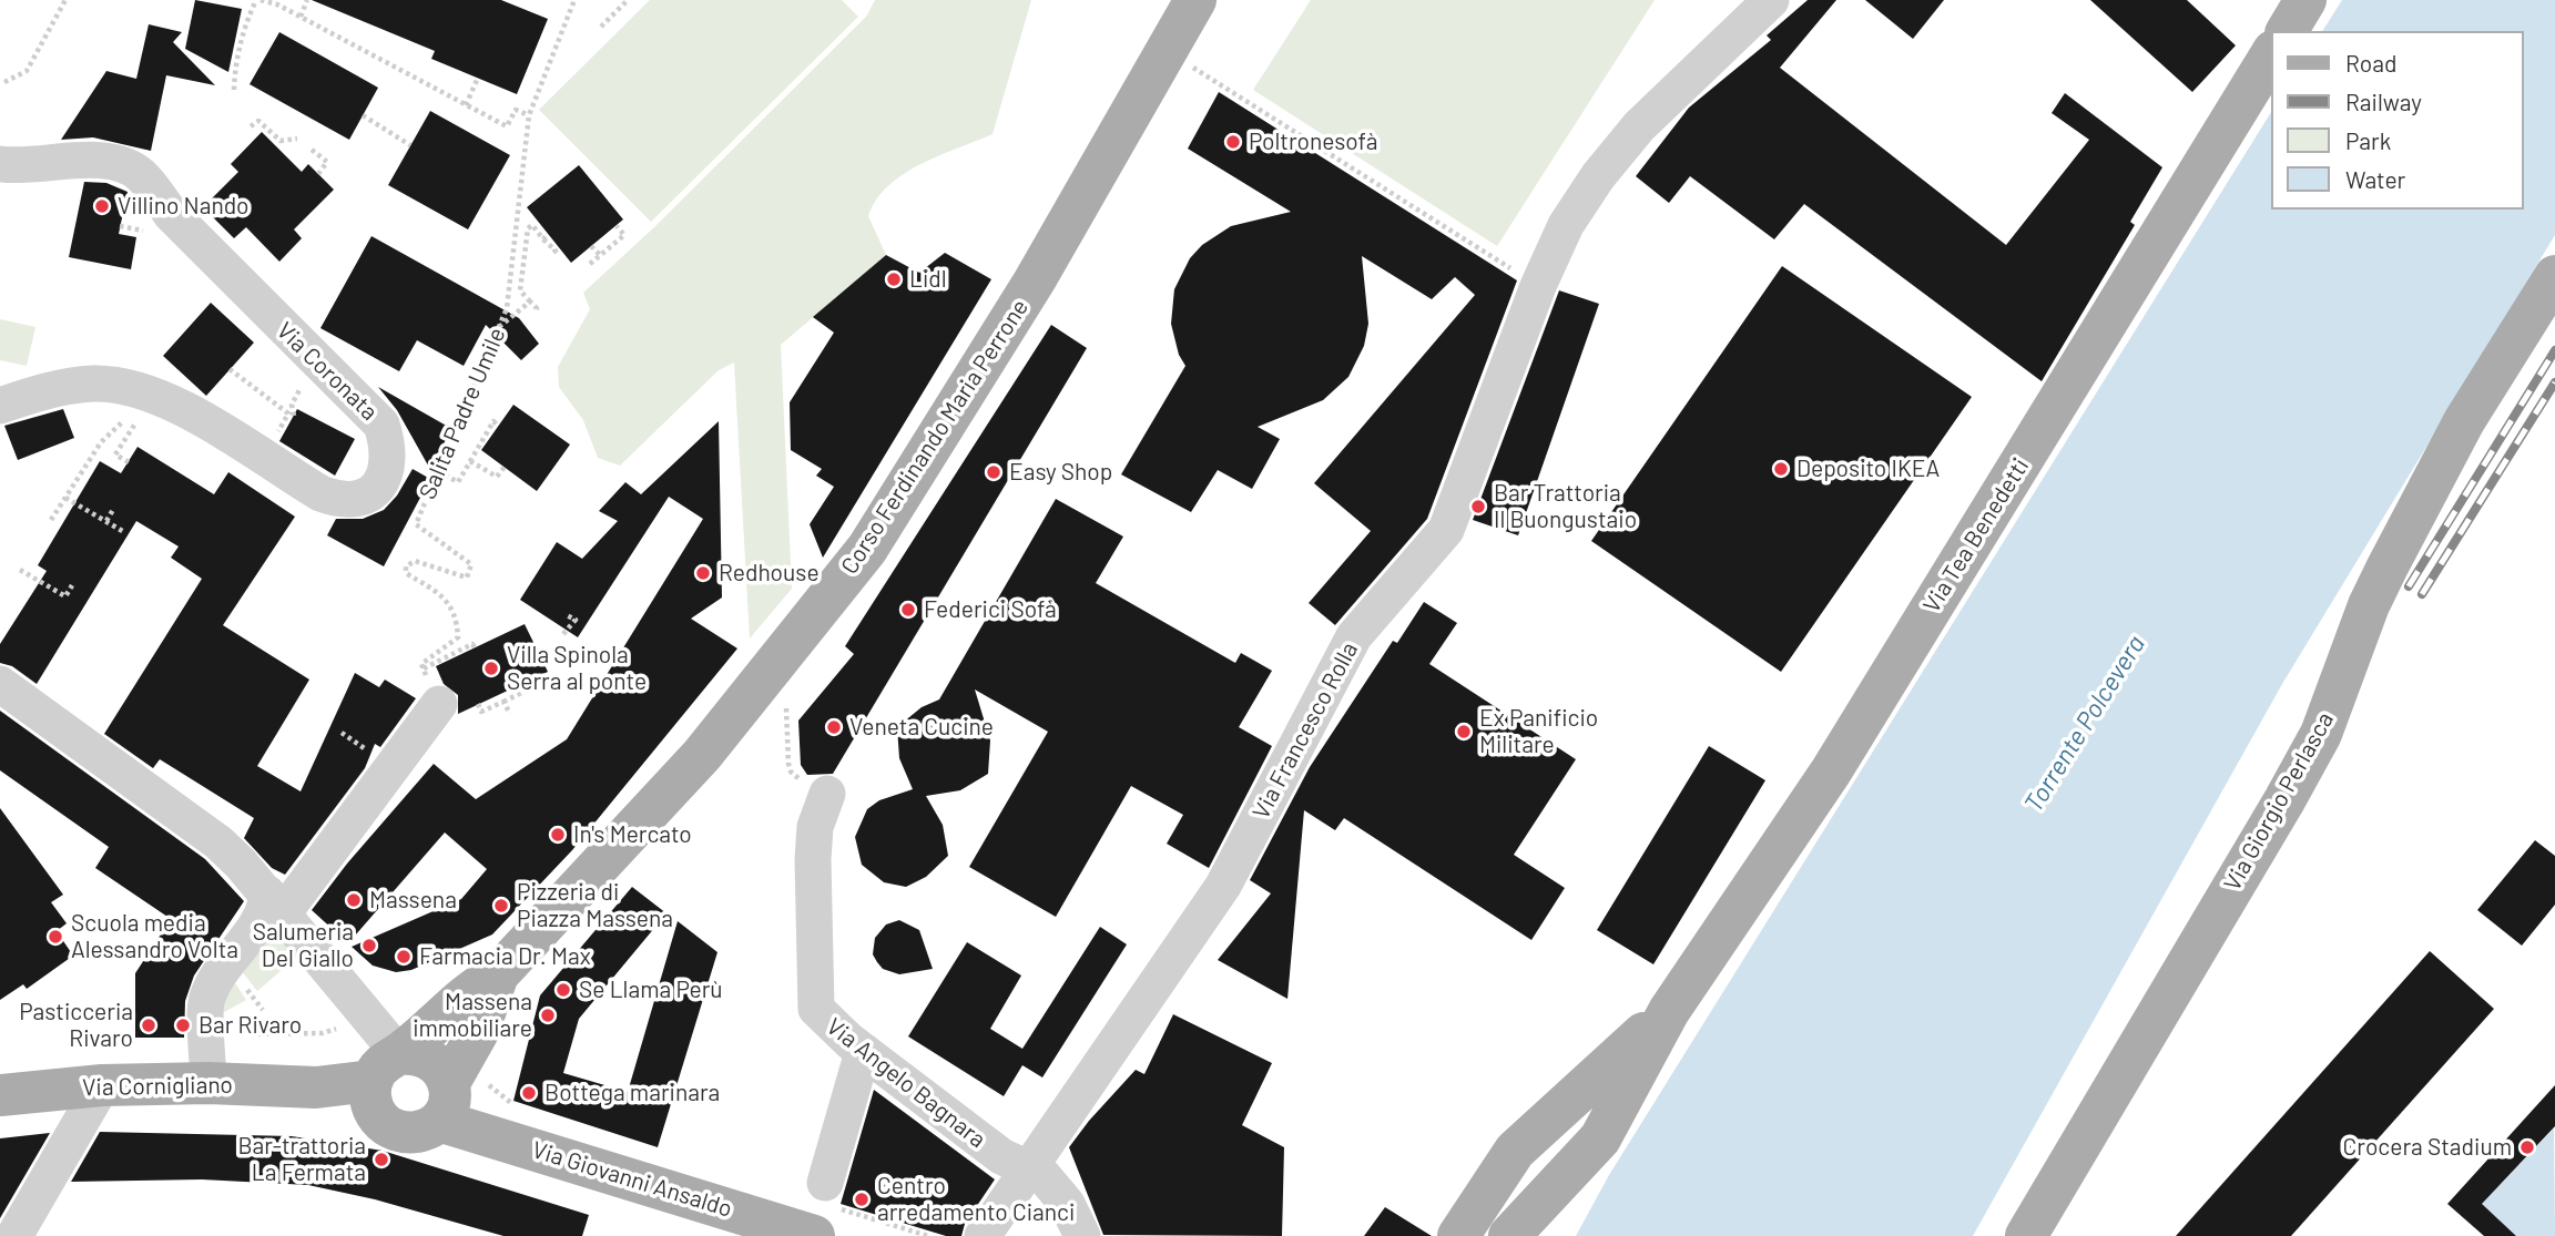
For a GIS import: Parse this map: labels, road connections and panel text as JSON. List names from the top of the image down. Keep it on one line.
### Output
{"streets":{"main road":["Corso Ferdinando Maria Perrone","Via Tea Benedetti","Via Giorgio Perlasca","Via Cornigliano","Via Giovanni Ansaldo"],"street":["Via Coronata","Via Francesco Rolla","Via Angelo Bagnara"],"path":["Salita Padre Umile"]},"crossings":[["Corso Ferdinando Maria Perrone","Via Cornigliano"],["Corso Ferdinando Maria Perrone","Via Giovanni Ansaldo"],["Via Francesco Rolla","Via Angelo Bagnara"],["Via Cornigliano","Via Giovanni Ansaldo"]],"water":["Torrente Polcevera"],"places":["Poltronesofà","Villino Nando","Lidl","Deposito IKEA","Easy Shop","Bar Trattoria Il Buongustaio","Redhouse","Federici Sofà","Villa Spinola Serra al ponte","Veneta Cucine","Ex Panificio Militare","In's Mercato","Massena","Pizzeria di Piazza Massena","Scuola media Alessandro Volta","Salumeria Del Giallo","Farmacia Dr. Max","Se Llama Perù","Massena immobiliare","Pasticceria Rivaro","Bar Rivaro","Bottega marinara","Crocera Stadium","Bar-trattoria La Fermata","Centro arredamento Cianci"],"legend":["Road","Railway","Park","Water"]}
